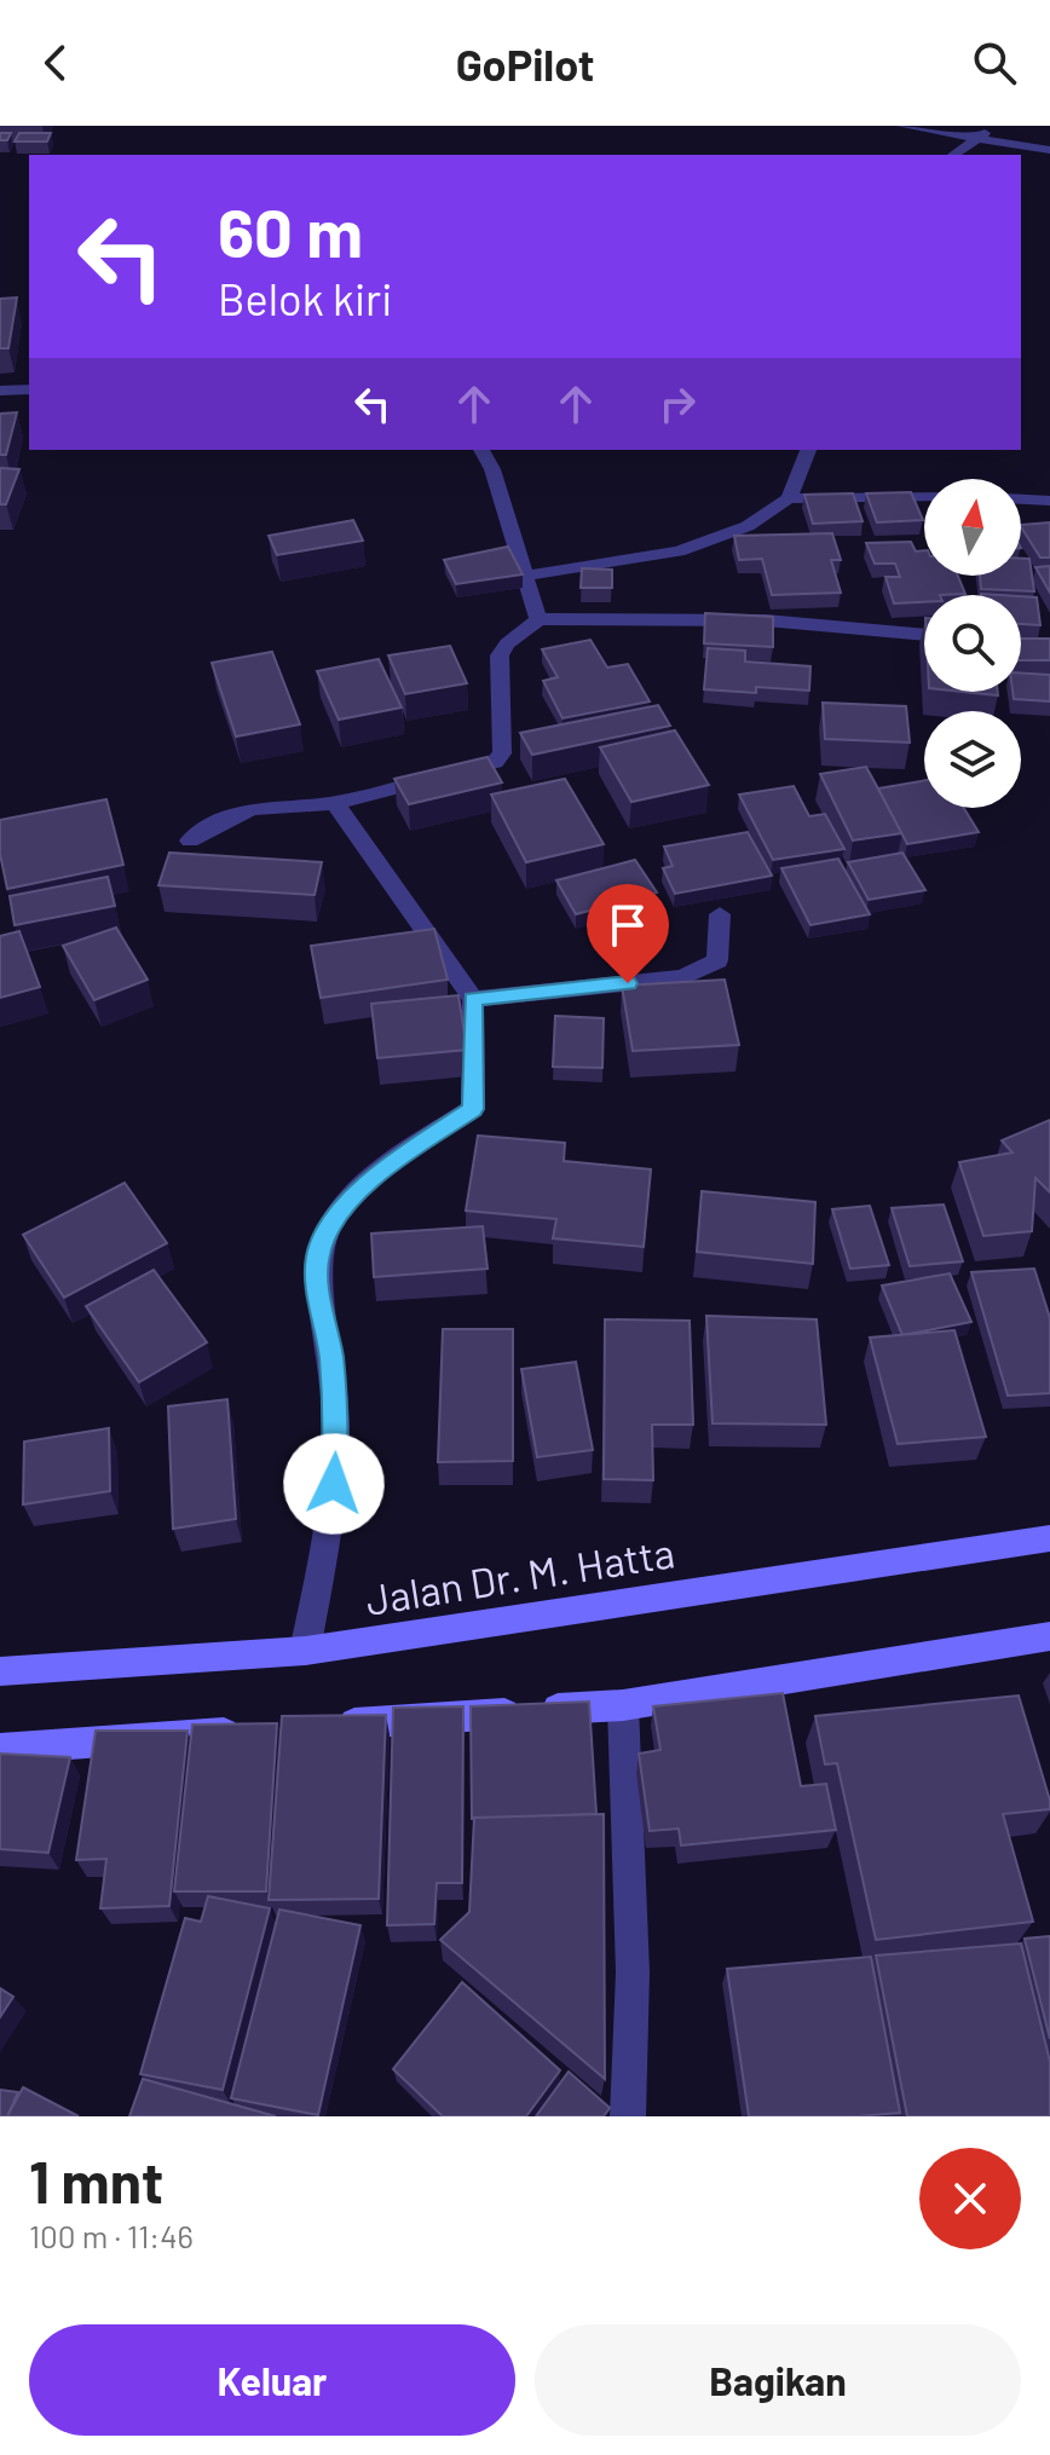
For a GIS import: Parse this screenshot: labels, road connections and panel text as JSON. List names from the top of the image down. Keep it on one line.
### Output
{"streets":{"main road":["Jalan Dr. M. Hatta"]},"north":"top","page":{"header":"GoPilot","turn":["60 m","Belok kiri"],"heading":["1 mnt","100 m · 11:46"],"buttons":["Keluar","Bagikan"]}}
